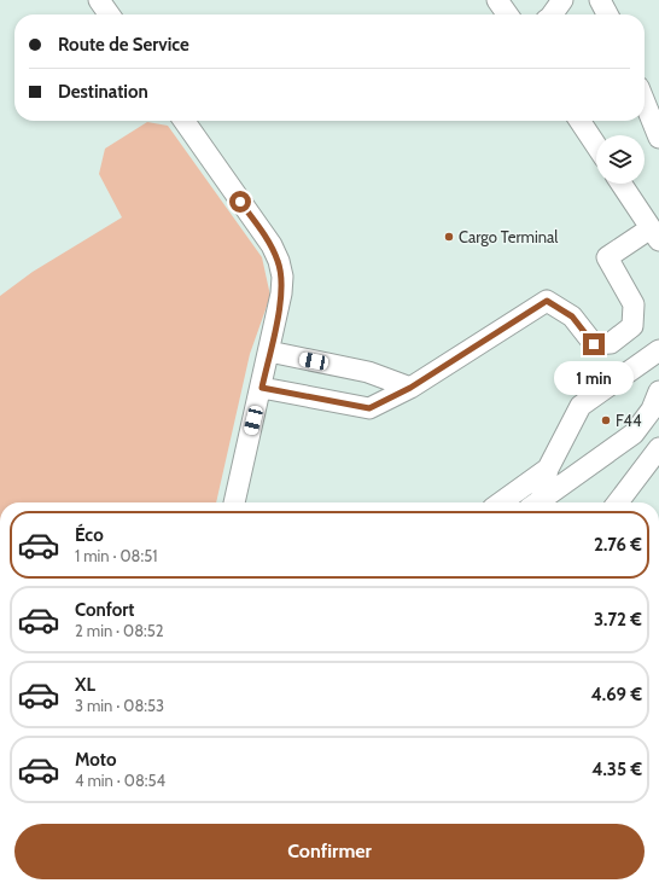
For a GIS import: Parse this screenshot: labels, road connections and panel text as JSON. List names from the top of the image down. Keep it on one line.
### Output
{"places":["Cargo Terminal","F44"],"page":{"banner":["Route de Service","Destination"],"bubble":"1 min","list":[{"name":"Éco","note":"1 min · 08:51","value":"2.76 €"},{"name":"Confort","note":"2 min · 08:52","value":"3.72 €"},{"name":"XL","note":"3 min · 08:53","value":"4.69 €"},{"name":"Moto","note":"4 min · 08:54","value":"4.35 €"}],"buttons":"Confirmer"}}
